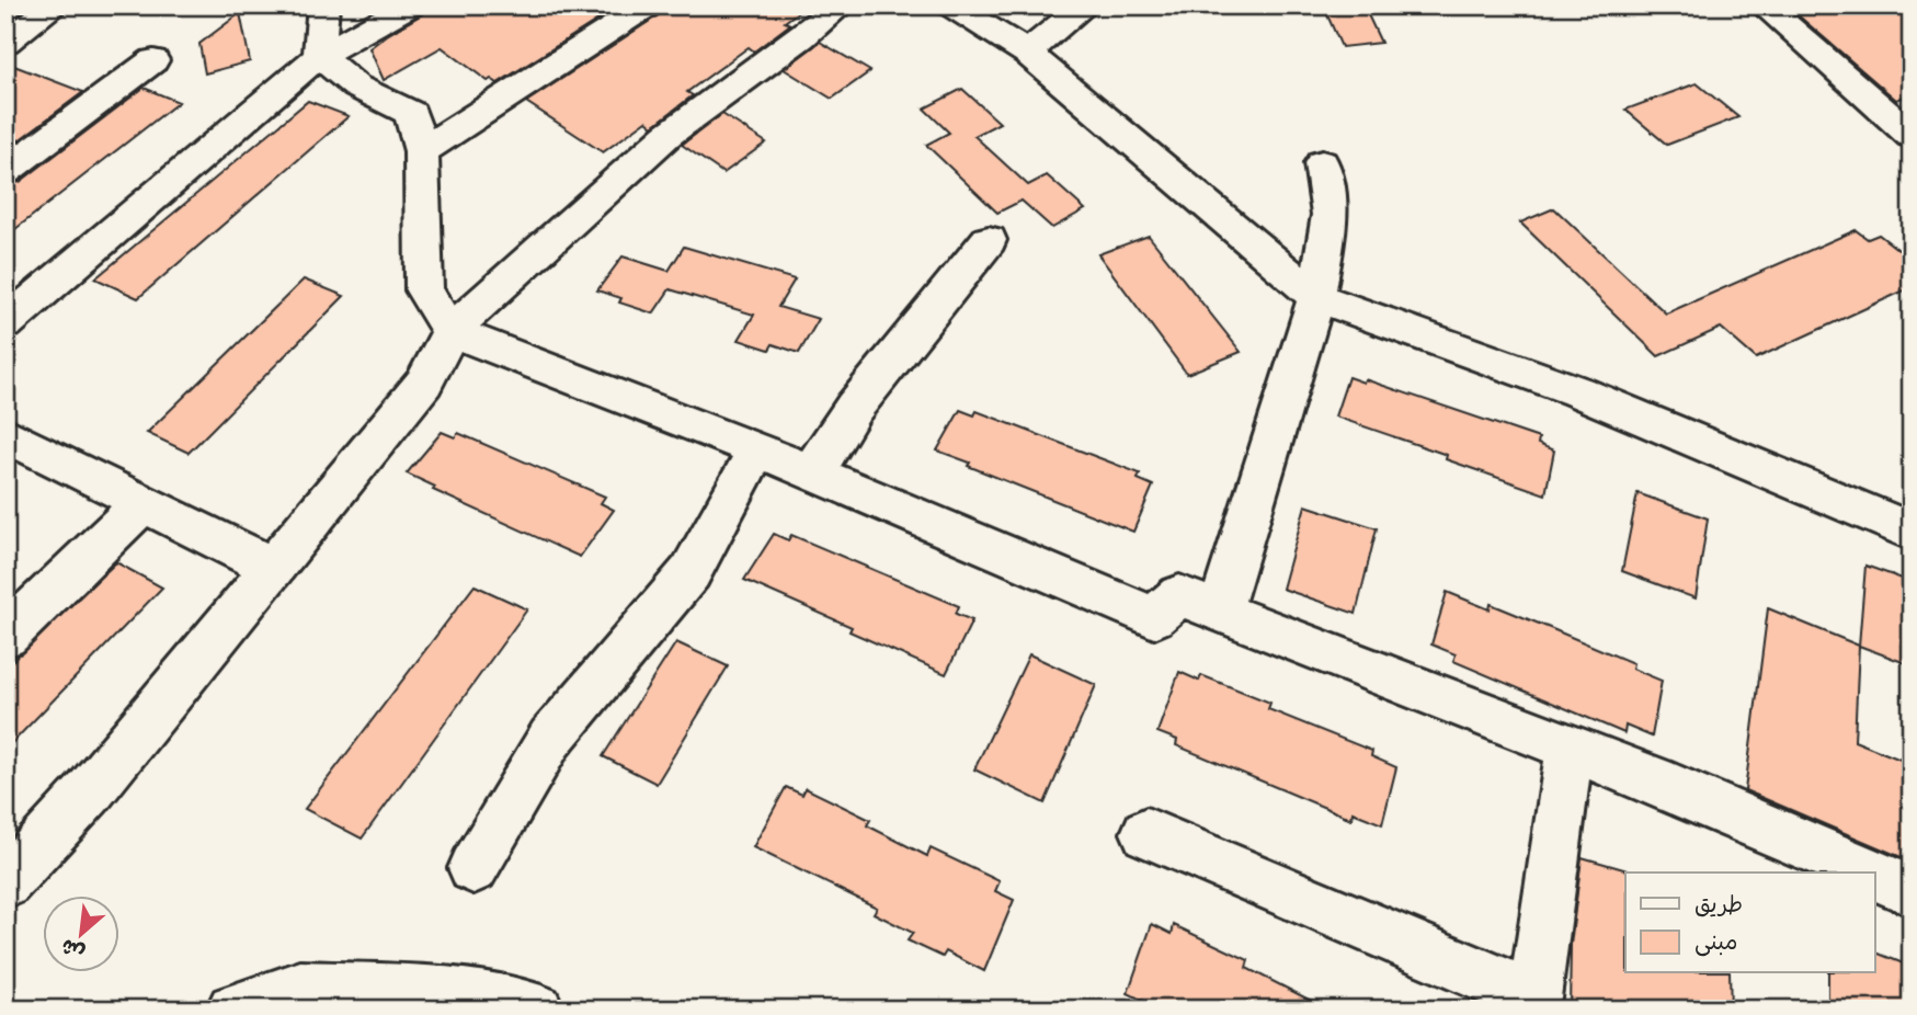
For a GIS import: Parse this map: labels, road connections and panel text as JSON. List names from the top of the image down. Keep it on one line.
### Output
{"legend":["طريق","مبنى"],"north":"bottom left"}
